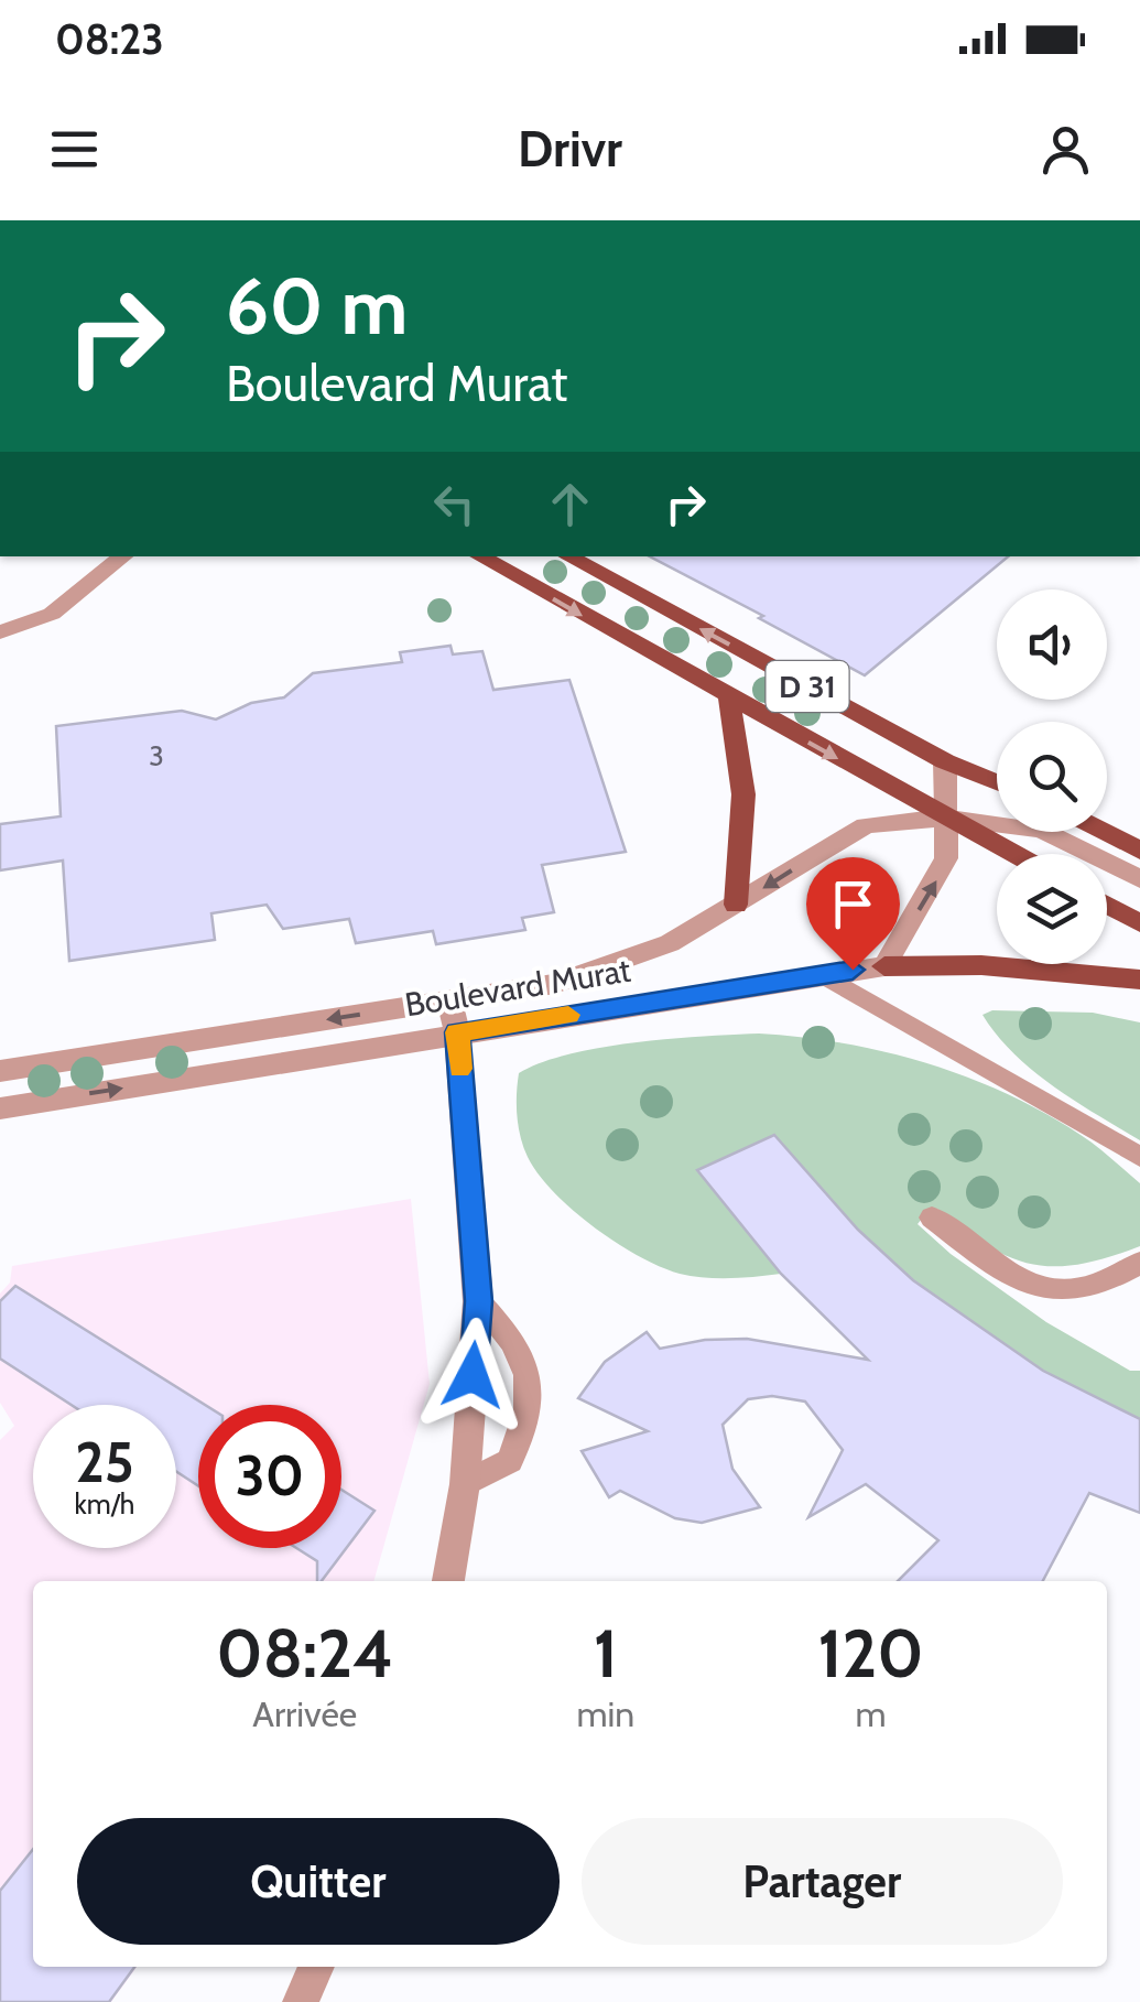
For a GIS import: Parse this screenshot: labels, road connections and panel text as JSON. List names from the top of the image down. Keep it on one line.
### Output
{"streets":{"main road":["D 31"],"street":["Boulevard Murat"]},"crossings":[["D 31","Boulevard Murat"]],"house_numbers":["3"],"page":{"status":"08:23","header":"Drivr","turn":["60 m","Boulevard Murat"],"speed":"25 km/h","limit":"30","eta":["08:24","Arrivée","1","min","120","m"],"buttons":["Quitter","Partager"]}}
